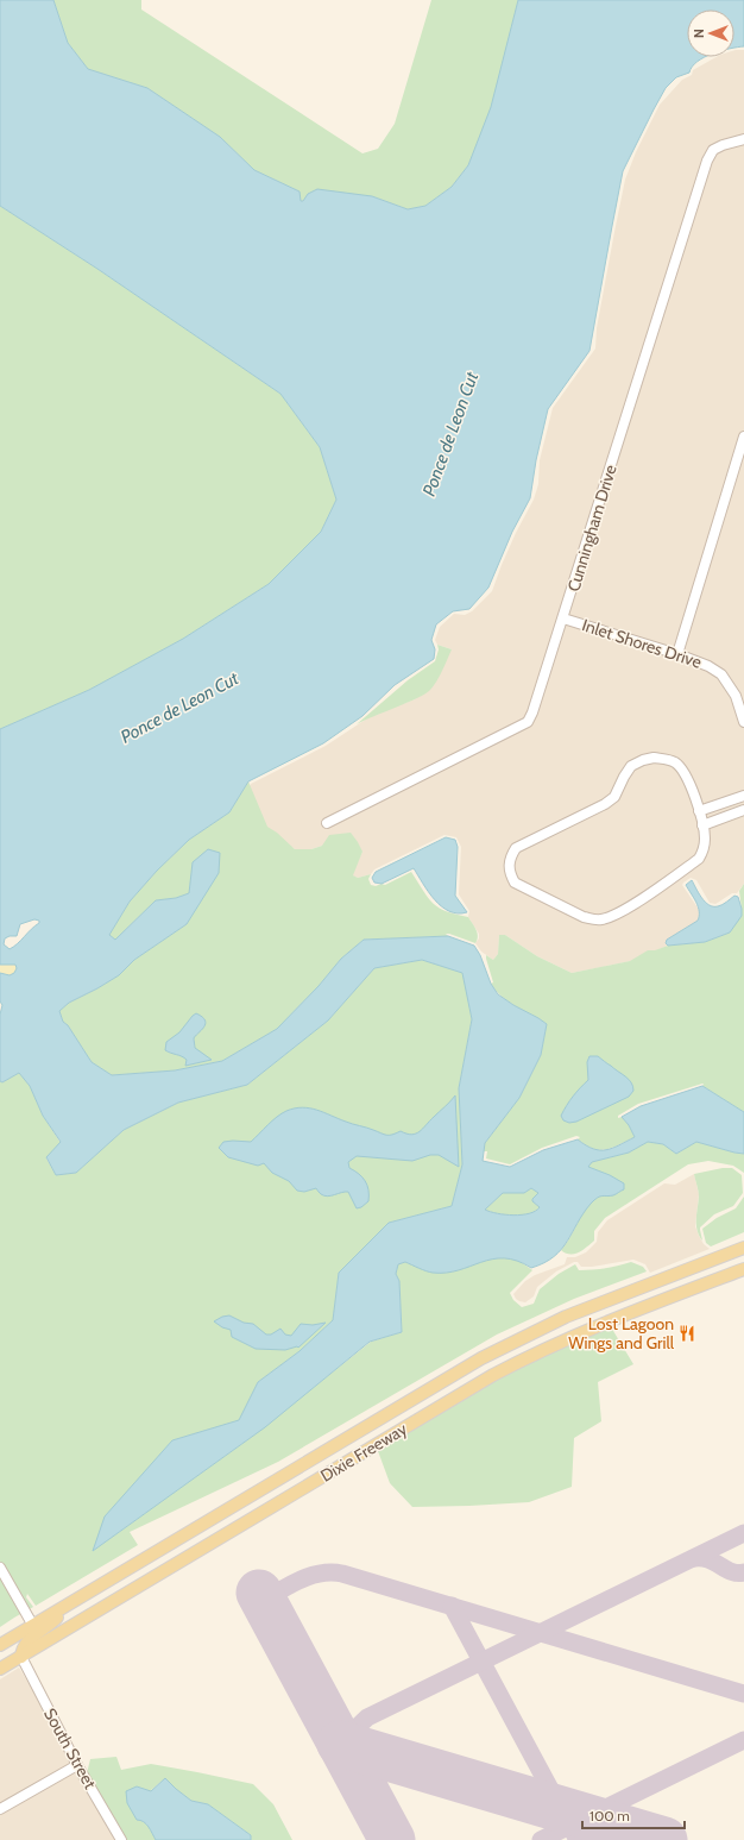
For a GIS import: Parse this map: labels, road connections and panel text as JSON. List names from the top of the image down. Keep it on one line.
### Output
{"streets":{"main road":["Dixie Freeway"],"street":["Cunningham Drive","Inlet Shores Drive","South Street"]},"crossings":[["Cunningham Drive","Inlet Shores Drive"],["Dixie Freeway","South Street"]],"water":["Ponce de Leon Cut"],"places":{"restaurant":["Lost Lagoon Wings and Grill"]},"scale_bar":"100 m","north":"left"}
